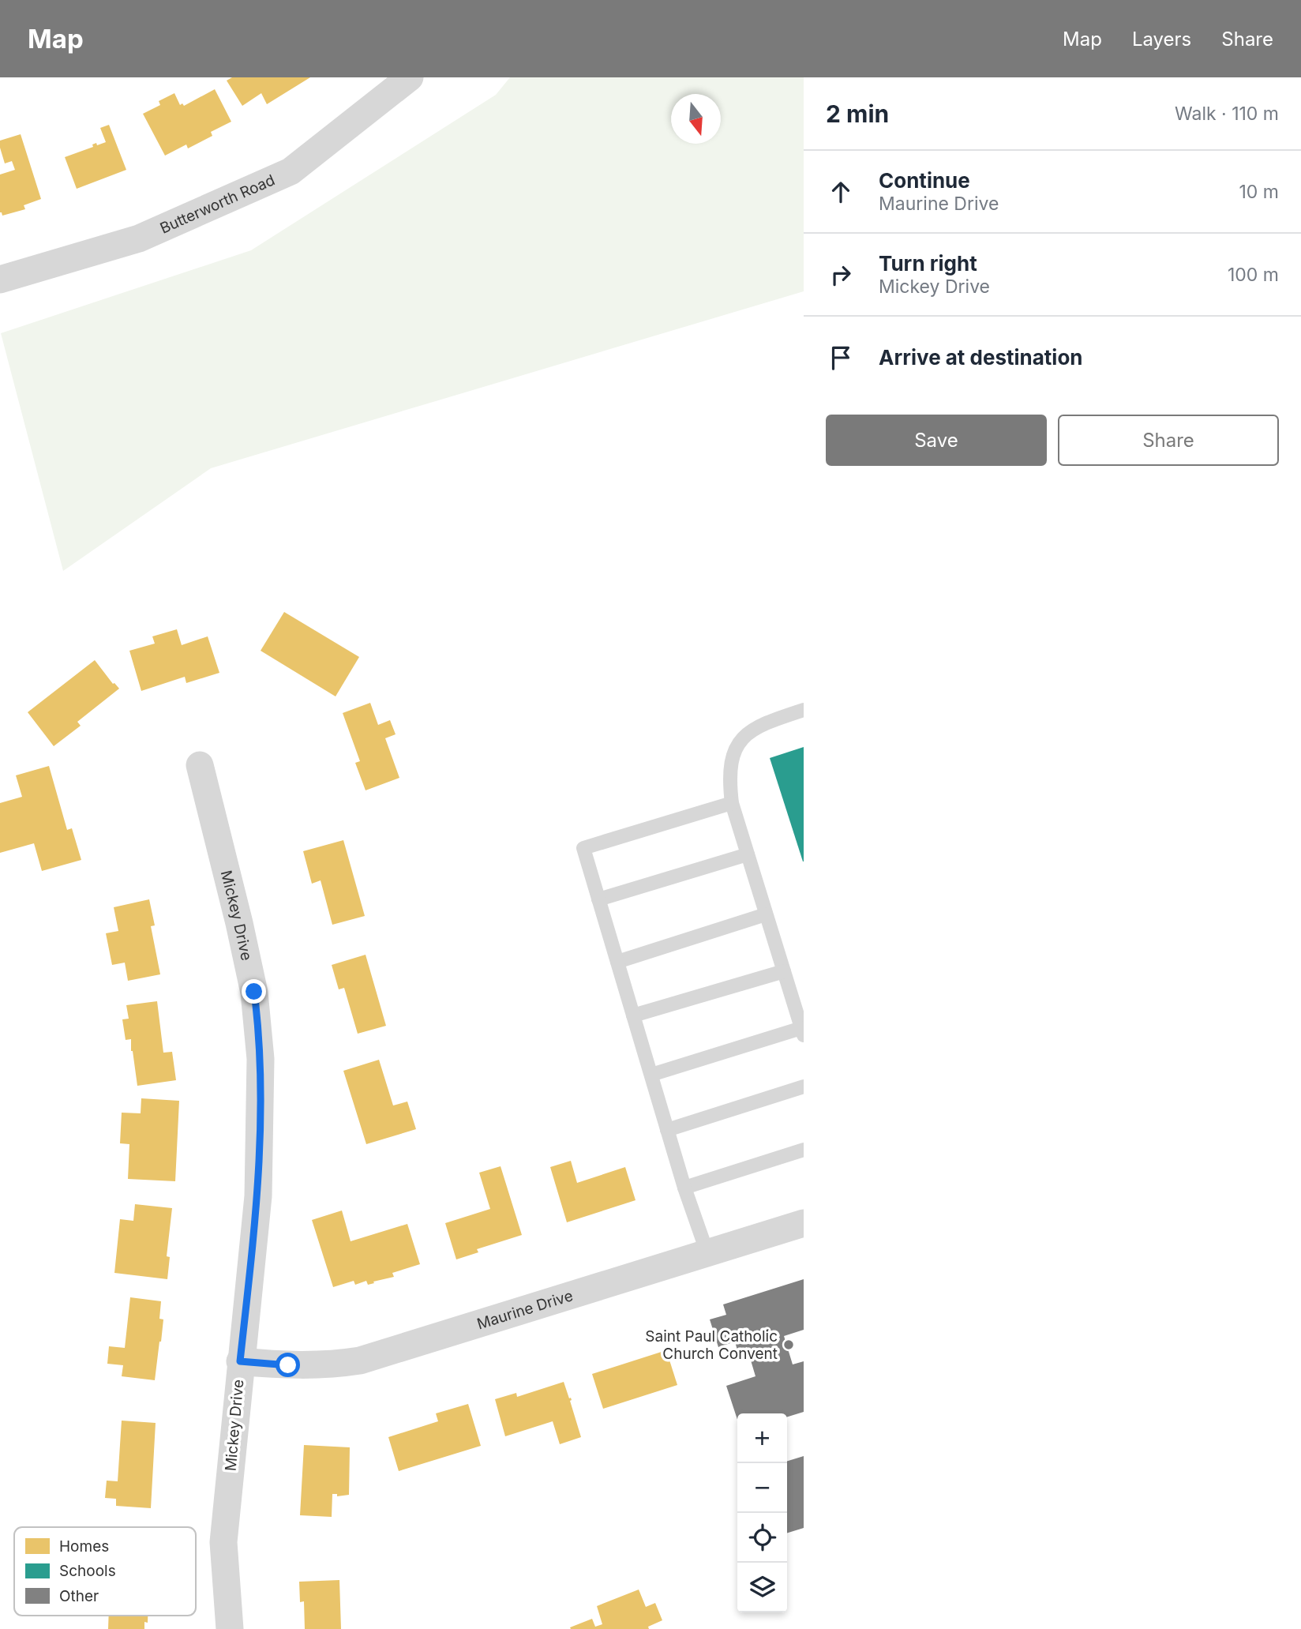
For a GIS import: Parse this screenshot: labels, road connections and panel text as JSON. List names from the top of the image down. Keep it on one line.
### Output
{"streets":{"street":["Butterworth Road","Mickey Drive","Maurine Drive"]},"crossings":[["Mickey Drive","Maurine Drive"]],"places":["Saint Paul Catholic Church Convent"],"legend":["Homes","Schools","Other"],"north":"bottom","page":{"header":"Map","nav":["Map","Layers","Share"],"heading":["2 min","Walk · 110 m"],"list":[["Continue","Maurine Drive","10 m"],["Turn right","Mickey Drive","100 m"],"Arrive at destination"],"buttons":["Save","Share"],"map_buttons":["+","−"]}}
